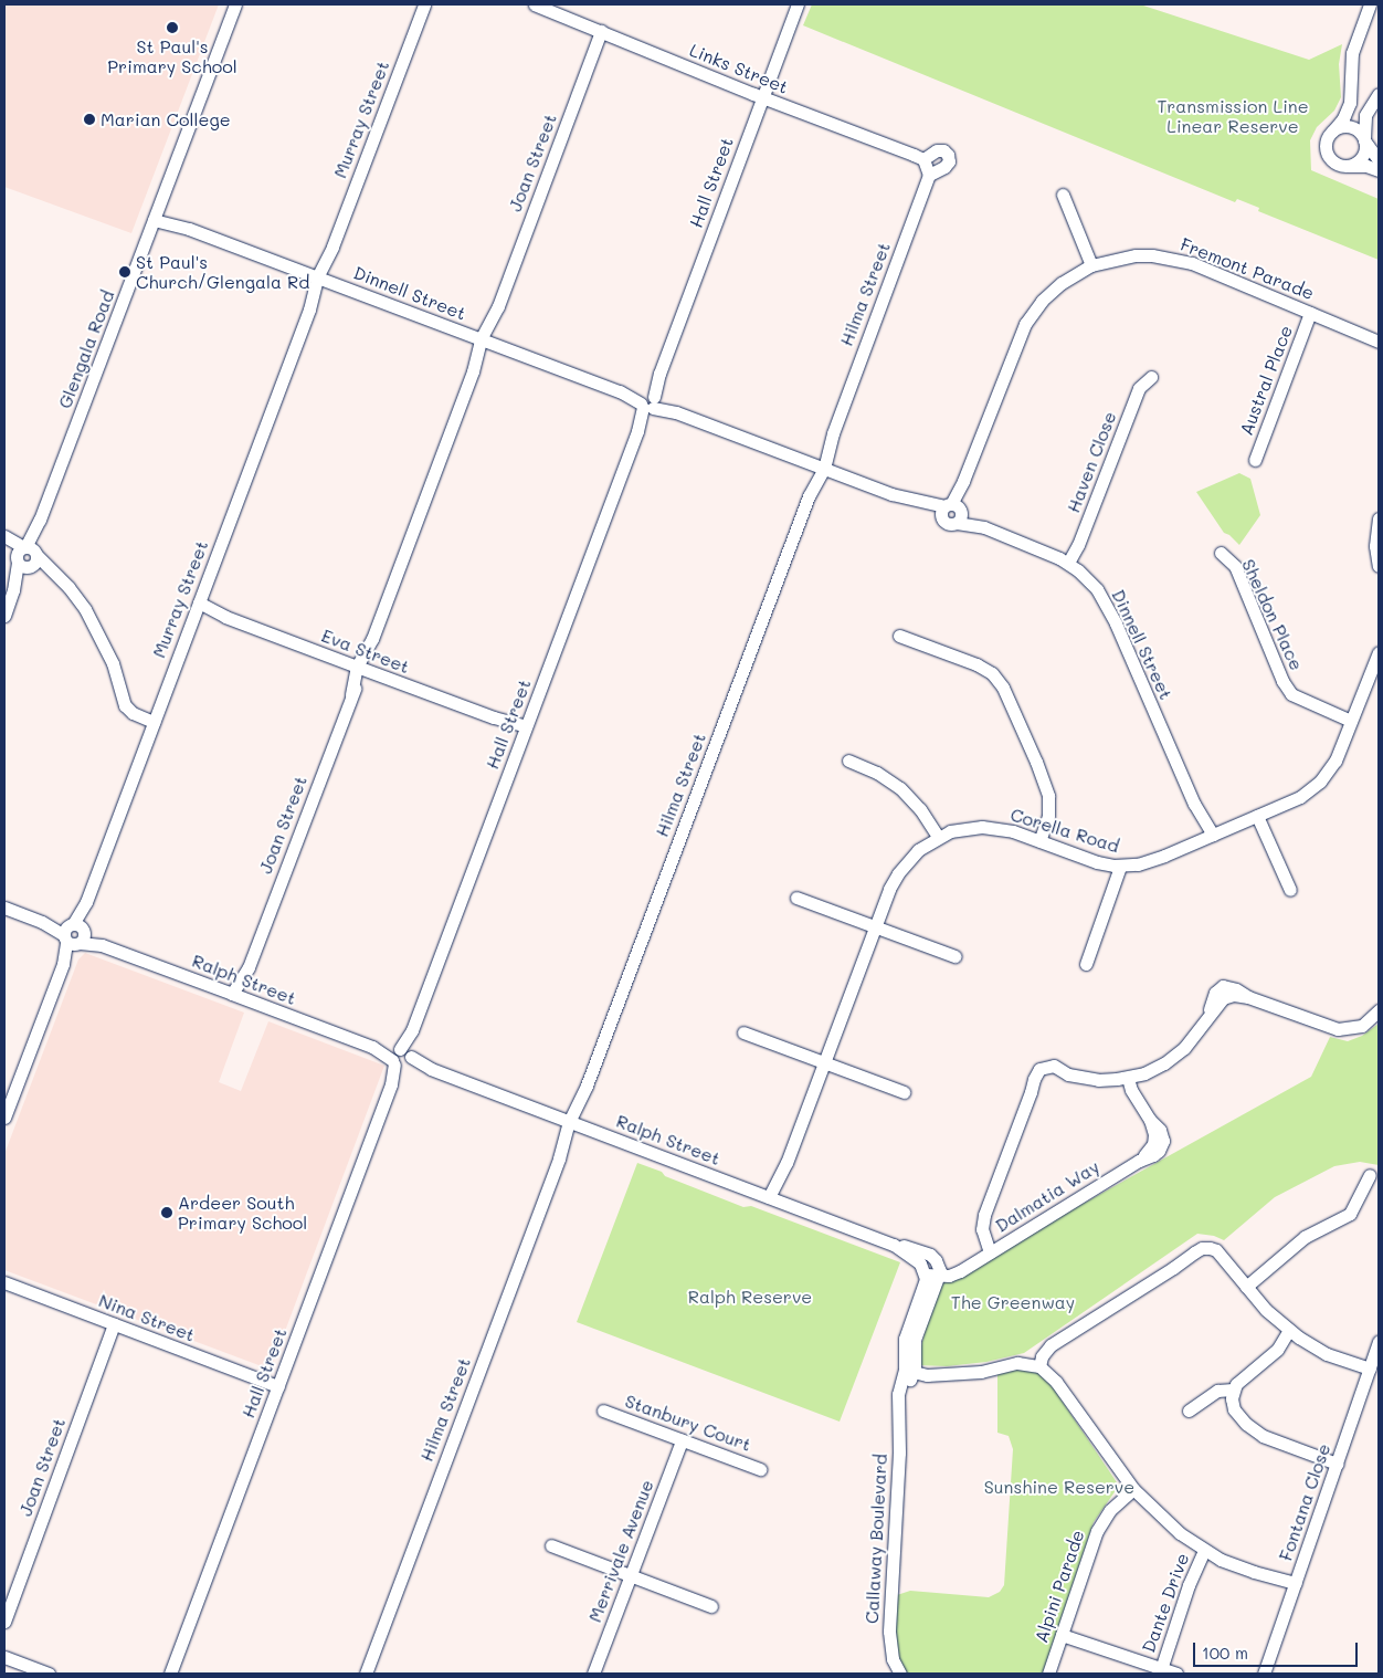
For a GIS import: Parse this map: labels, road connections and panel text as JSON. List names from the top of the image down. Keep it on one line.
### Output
{"streets":{"street":["Links Street","Murray Street","Joan Street","Hall Street","Fremont Parade","Dinnell Street","Hilma Street","Glengala Road","Austral Place","Haven Close","Sheldon Place","Eva Street","Corella Road","Ralph Street","Dalmatia Way","Nina Street","Stanbury Court","Fontana Close","Callaway Boulevard","Merrivale Avenue","Alpini Parade","Dante Drive"]},"crossings":[["Links Street","Joan Street"],["Links Street","Hall Street"],["Links Street","Hilma Street"],["Murray Street","Dinnell Street"],["Murray Street","Eva Street"],["Murray Street","Ralph Street"],["Joan Street","Dinnell Street"],["Joan Street","Eva Street"],["Joan Street","Ralph Street"],["Joan Street","Nina Street"],["Hall Street","Dinnell Street"],["Hall Street","Eva Street"],["Hall Street","Ralph Street"],["Hall Street","Nina Street"],["Fremont Parade","Dinnell Street"],["Fremont Parade","Austral Place"],["Dinnell Street","Hilma Street"],["Dinnell Street","Glengala Road"],["Dinnell Street","Haven Close"],["Dinnell Street","Corella Road"],["Hilma Street","Ralph Street"],["Sheldon Place","Corella Road"],["Corella Road","Ralph Street"],["Ralph Street","Dalmatia Way"],["Ralph Street","Callaway Boulevard"],["Dalmatia Way","Callaway Boulevard"],["Stanbury Court","Merrivale Avenue"]],"parks":["Transmission Line Linear Reserve","Ralph Reserve","The Greenway","Sunshine Reserve"],"places":["St Paul's Primary School","Marian College","St Paul's Church/Glengala Rd","Ardeer South Primary School"],"scale_bar":"100 m"}
